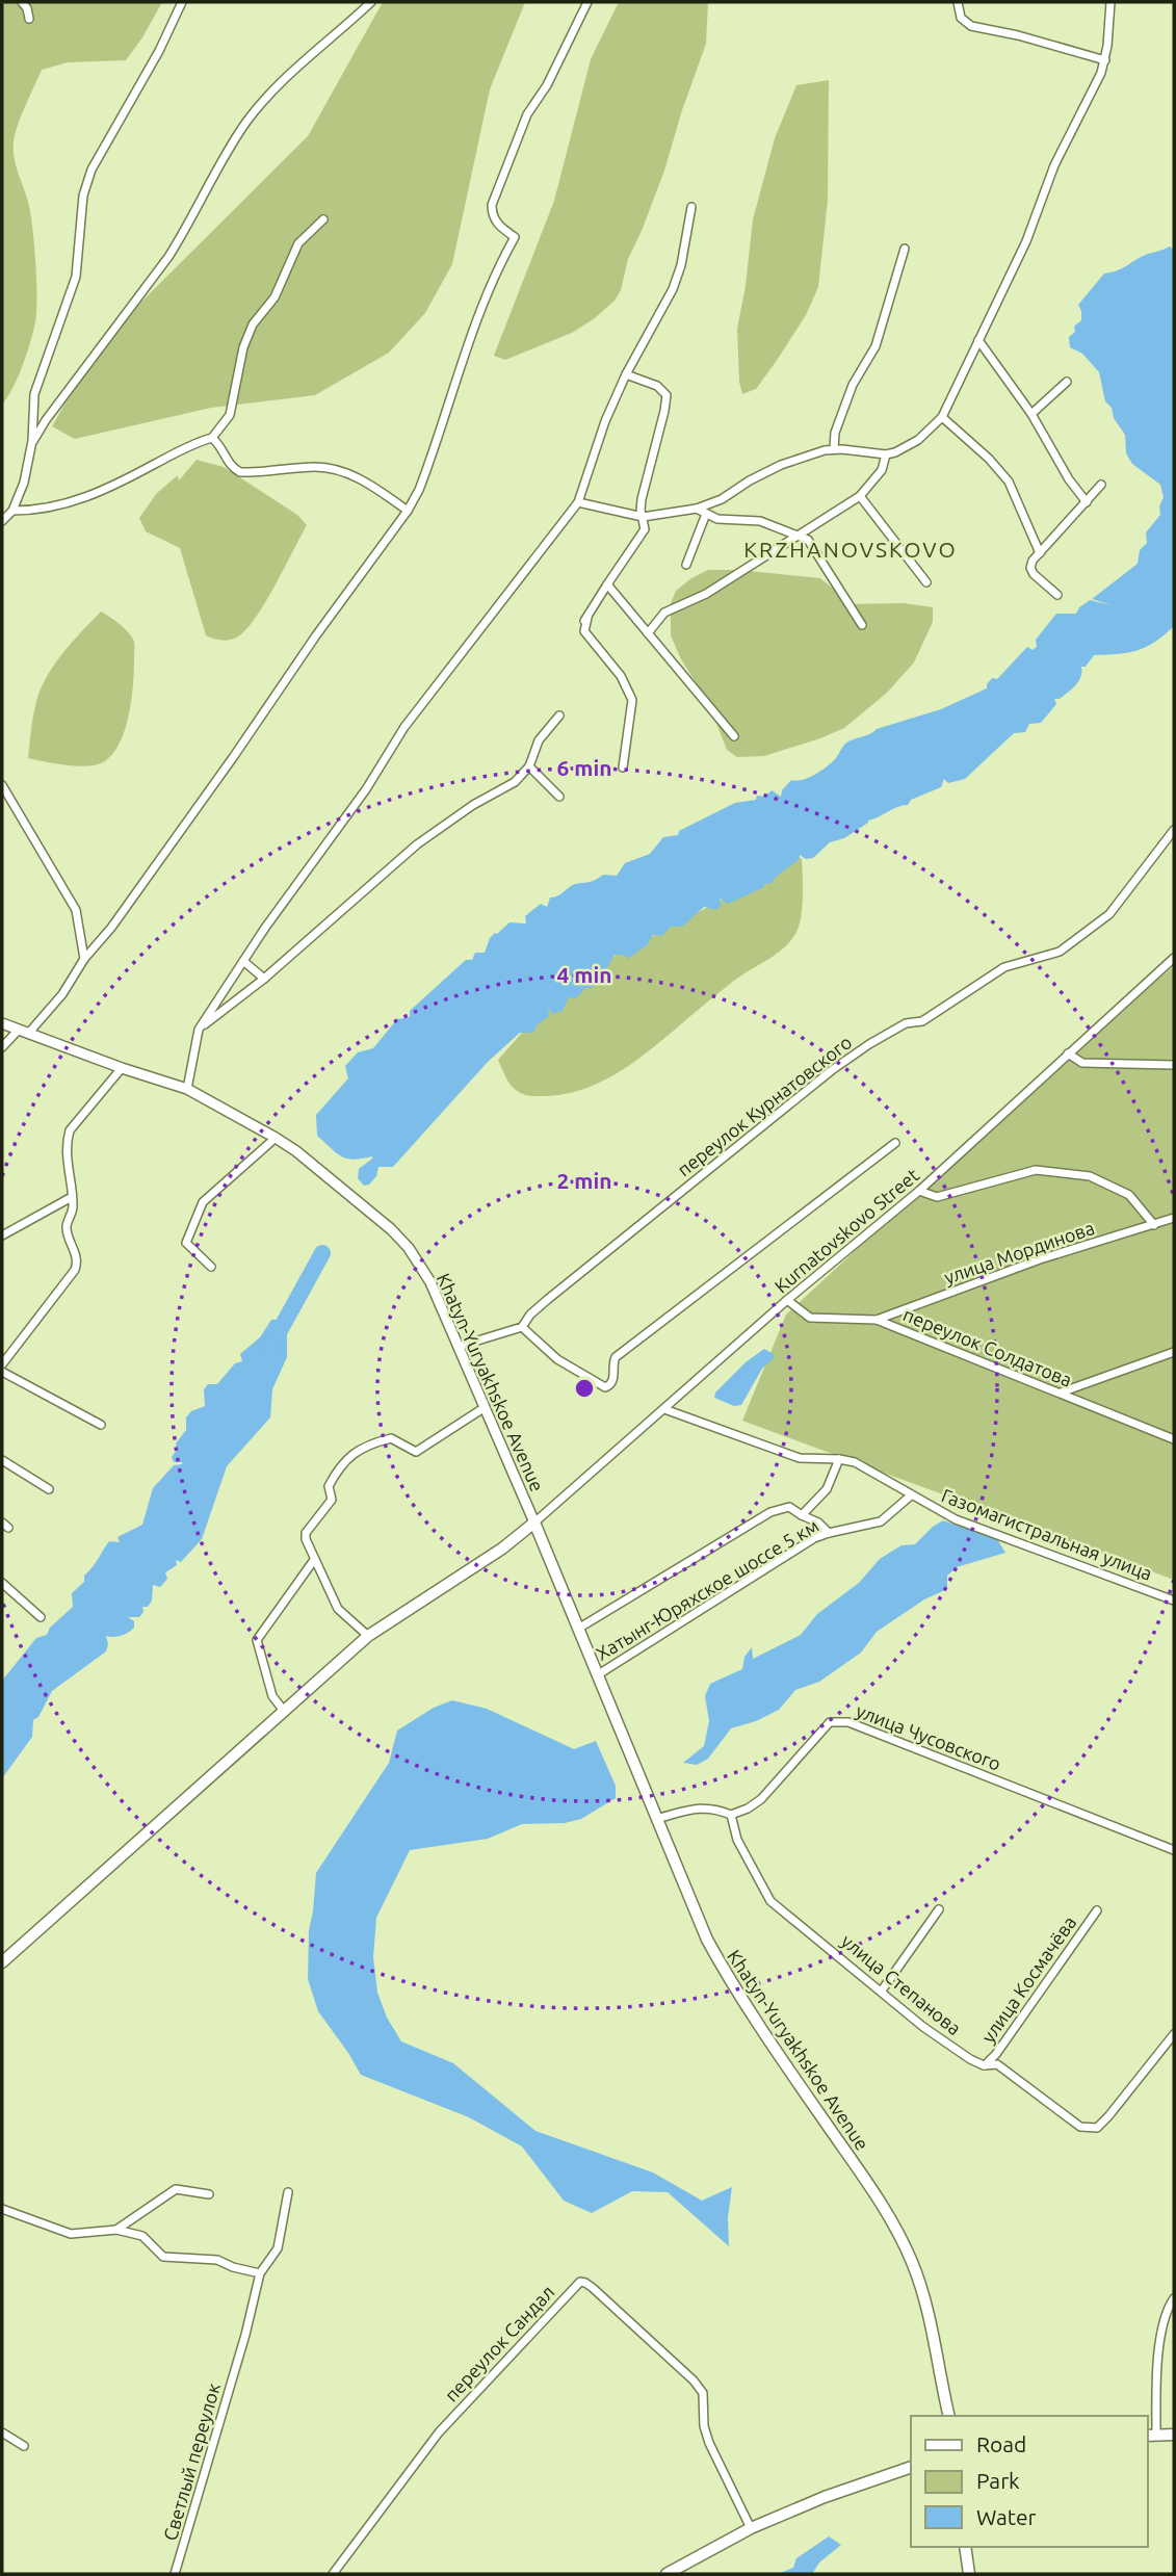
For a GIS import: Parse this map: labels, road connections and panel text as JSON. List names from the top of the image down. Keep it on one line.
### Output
{"streets":{"main road":["Khatyn-Yuryakhskoe Avenue"],"street":["переулок Курнатовского","Kurnatovskovo Street","улица Мординова","переулок Солдатова","Газомагистральная улица","Хатынг-Юряхское шоссе 5 км","улица Чусовского","улица Космачёва","улица Степанова","переулок Сандал","Светлый переулок"]},"crossings":[["Kurnatovskovo Street","переулок Солдатова"],["Kurnatovskovo Street","Khatyn-Yuryakhskoe Avenue"],["Kurnatovskovo Street","Газомагистральная улица"],["улица Мординова","переулок Солдатова"],["Khatyn-Yuryakhskoe Avenue","Хатынг-Юряхское шоссе 5 км"],["Газомагистральная улица","Хатынг-Юряхское шоссе 5 км"],["улица Чусовского","улица Степанова"],["улица Космачёва","улица Степанова"]],"districts":["KRZHANOVSKOVO"],"legend":["Road","Park","Water"],"rings":["6 min","4 min","2 min"]}
